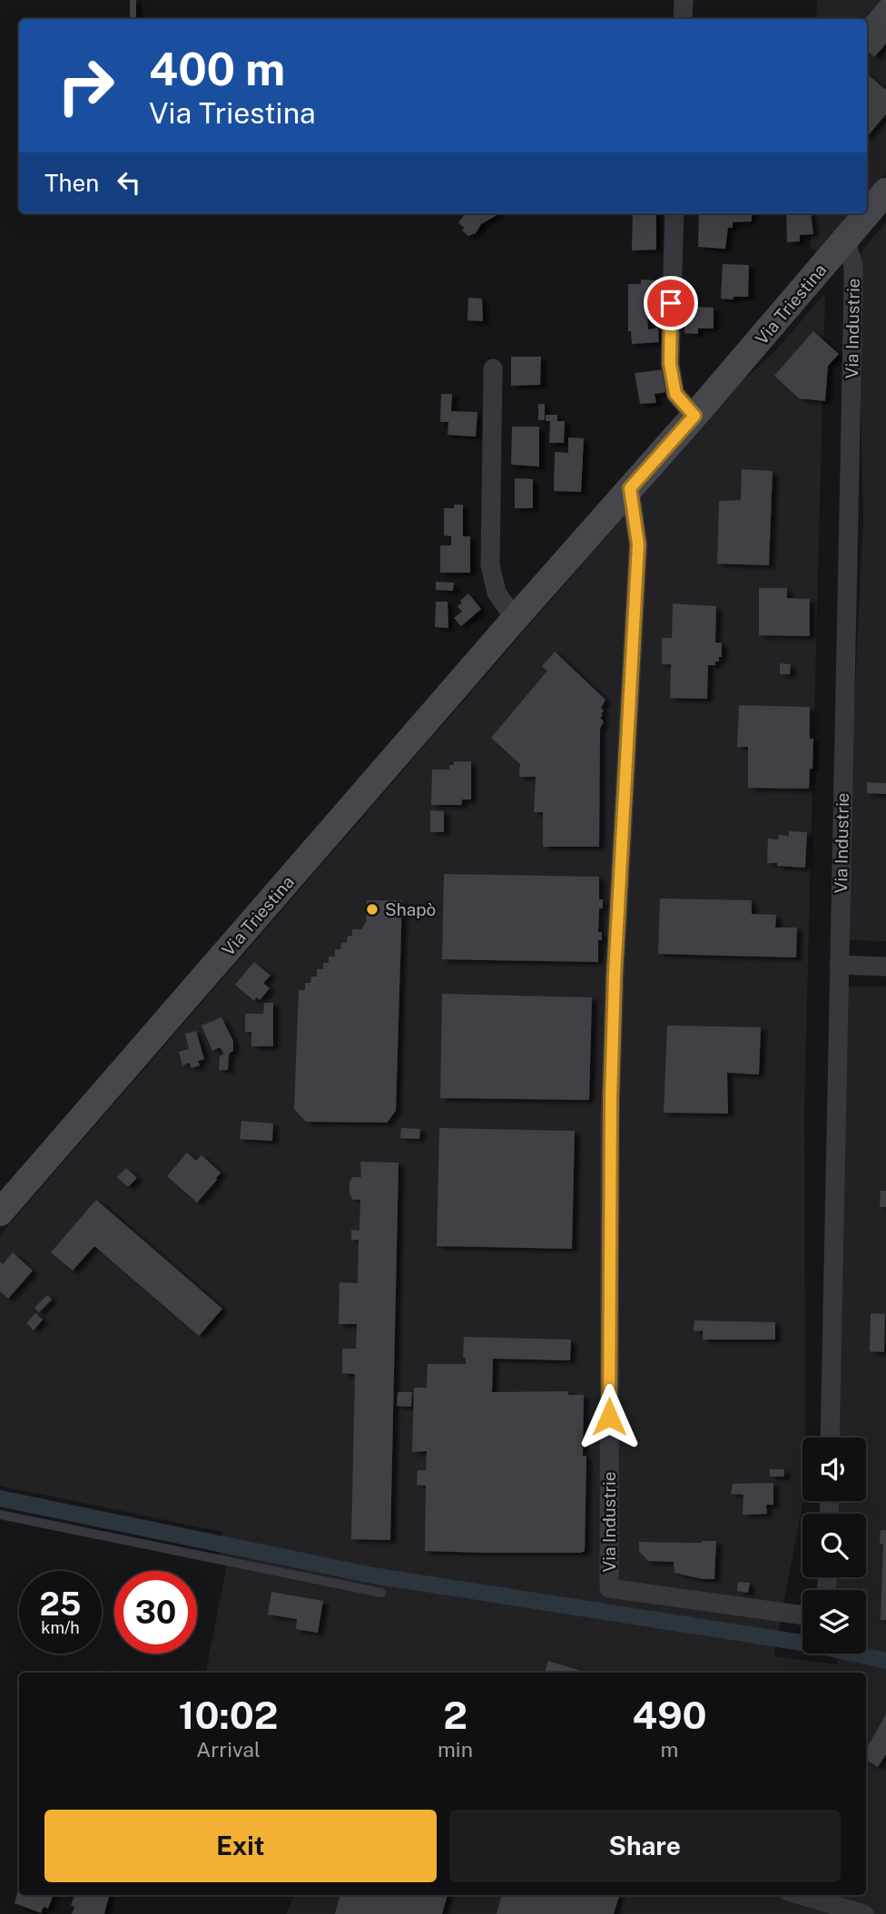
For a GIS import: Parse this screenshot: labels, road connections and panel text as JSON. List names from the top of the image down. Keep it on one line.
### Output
{"streets":{"main road":["Via Triestina"],"street":["Via Industrie"]},"crossings":[["Via Triestina","Via Industrie"]],"places":["Shapò"],"page":{"turn":["400 m","Via Triestina"],"then":"Then","speed":"25 km/h","limit":"30","eta":["10:02","Arrival","2","min","490","m"],"buttons":["Exit","Share"]}}
